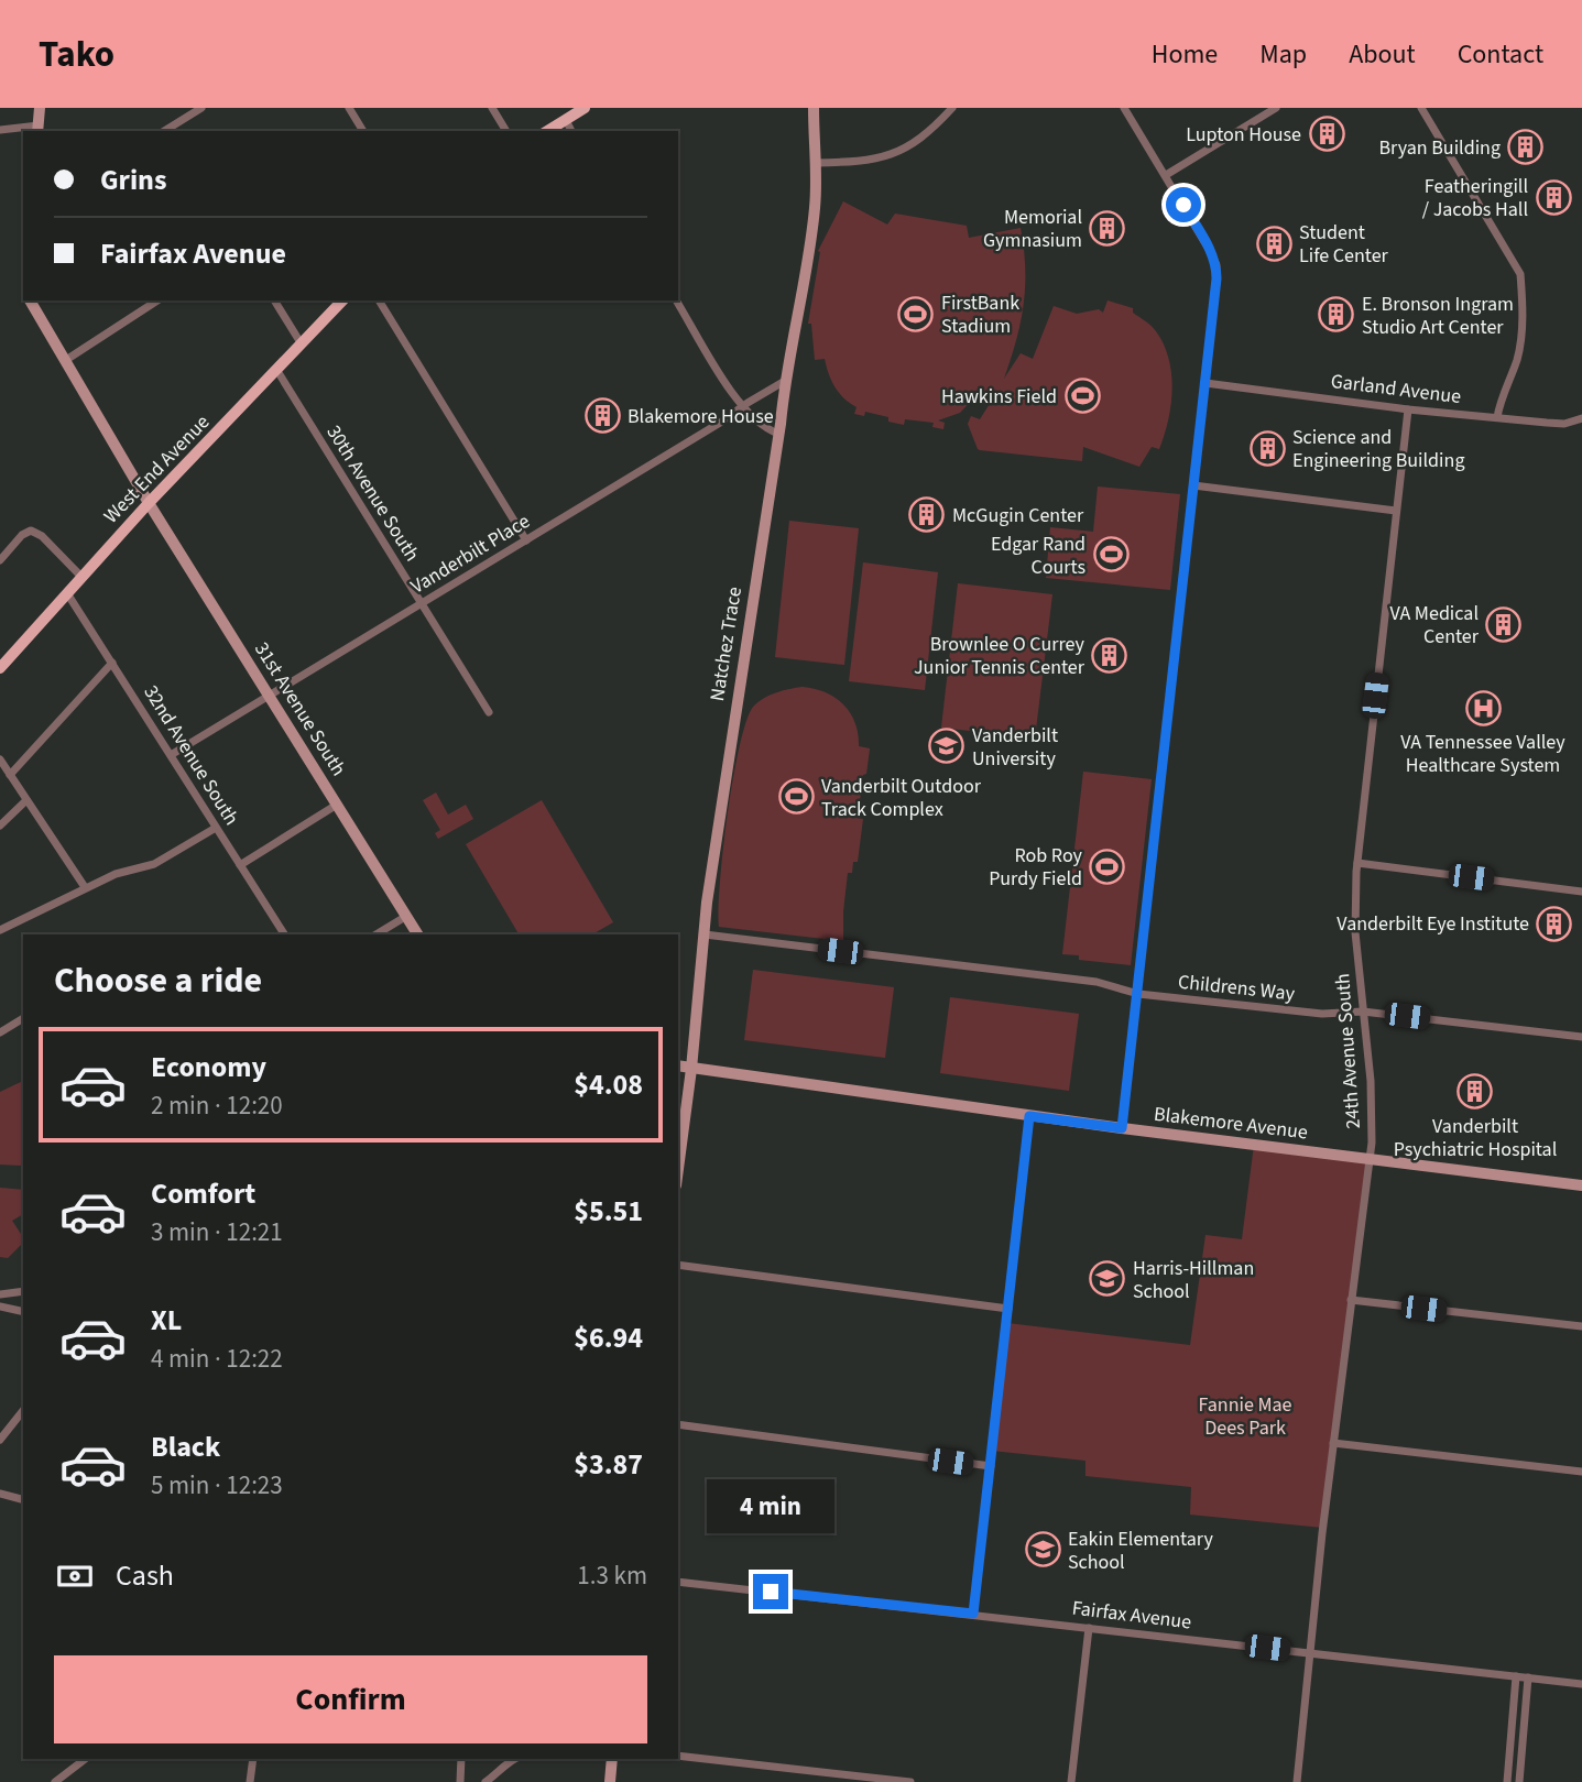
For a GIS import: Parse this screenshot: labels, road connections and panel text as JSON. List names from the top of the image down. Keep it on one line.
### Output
{"streets":{"main road":["West End Avenue","Natchez Trace","31st Avenue South","Blakemore Avenue"],"street":["Garland Avenue","30th Avenue South","Vanderbilt Place","32nd Avenue South","Childrens Way","24th Avenue South","Fairfax Avenue"]},"crossings":[["Garland Avenue","24th Avenue South"],["West End Avenue","30th Avenue South"],["West End Avenue","31st Avenue South"],["West End Avenue","32nd Avenue South"],["30th Avenue South","Vanderbilt Place"],["Vanderbilt Place","Natchez Trace"],["Vanderbilt Place","31st Avenue South"],["Vanderbilt Place","32nd Avenue South"],["Natchez Trace","Childrens Way"],["Natchez Trace","Blakemore Avenue"],["Childrens Way","24th Avenue South"],["24th Avenue South","Blakemore Avenue"],["24th Avenue South","Fairfax Avenue"]],"parks":["Fannie Mae Dees Park"],"places":{"building":["Lupton House","Bryan Building","Featheringill / Jacobs Hall","Memorial Gymnasium","Student Life Center","E. Bronson Ingram Studio Art Center","Blakemore House","Science and Engineering Building","McGugin Center","VA Medical Center","Brownlee O Currey Junior Tennis Center","Vanderbilt Eye Institute","Vanderbilt Psychiatric Hospital"],"sports":["FirstBank Stadium","Hawkins Field","Edgar Rand Courts","Vanderbilt Outdoor Track Complex","Rob Roy Purdy Field"],"hospital":["VA Tennessee Valley Healthcare System"],"school or university":["Vanderbilt University","Harris-Hillman School","Eakin Elementary School"]},"page":{"header":"Tako","nav":["Home","Map","About","Contact"],"banner":["Grins","Fairfax Avenue"],"heading":"Choose a ride","list":[{"name":"Economy","note":"2 min · 12:20","value":"$4.08"},{"name":"Comfort","note":"3 min · 12:21","value":"$5.51"},{"name":"XL","note":"4 min · 12:22","value":"$6.94"},{"name":"Black","note":"5 min · 12:23","value":"$3.87"}],"bubble":"4 min","pay":["Cash","1.3 km"],"buttons":"Confirm"}}
